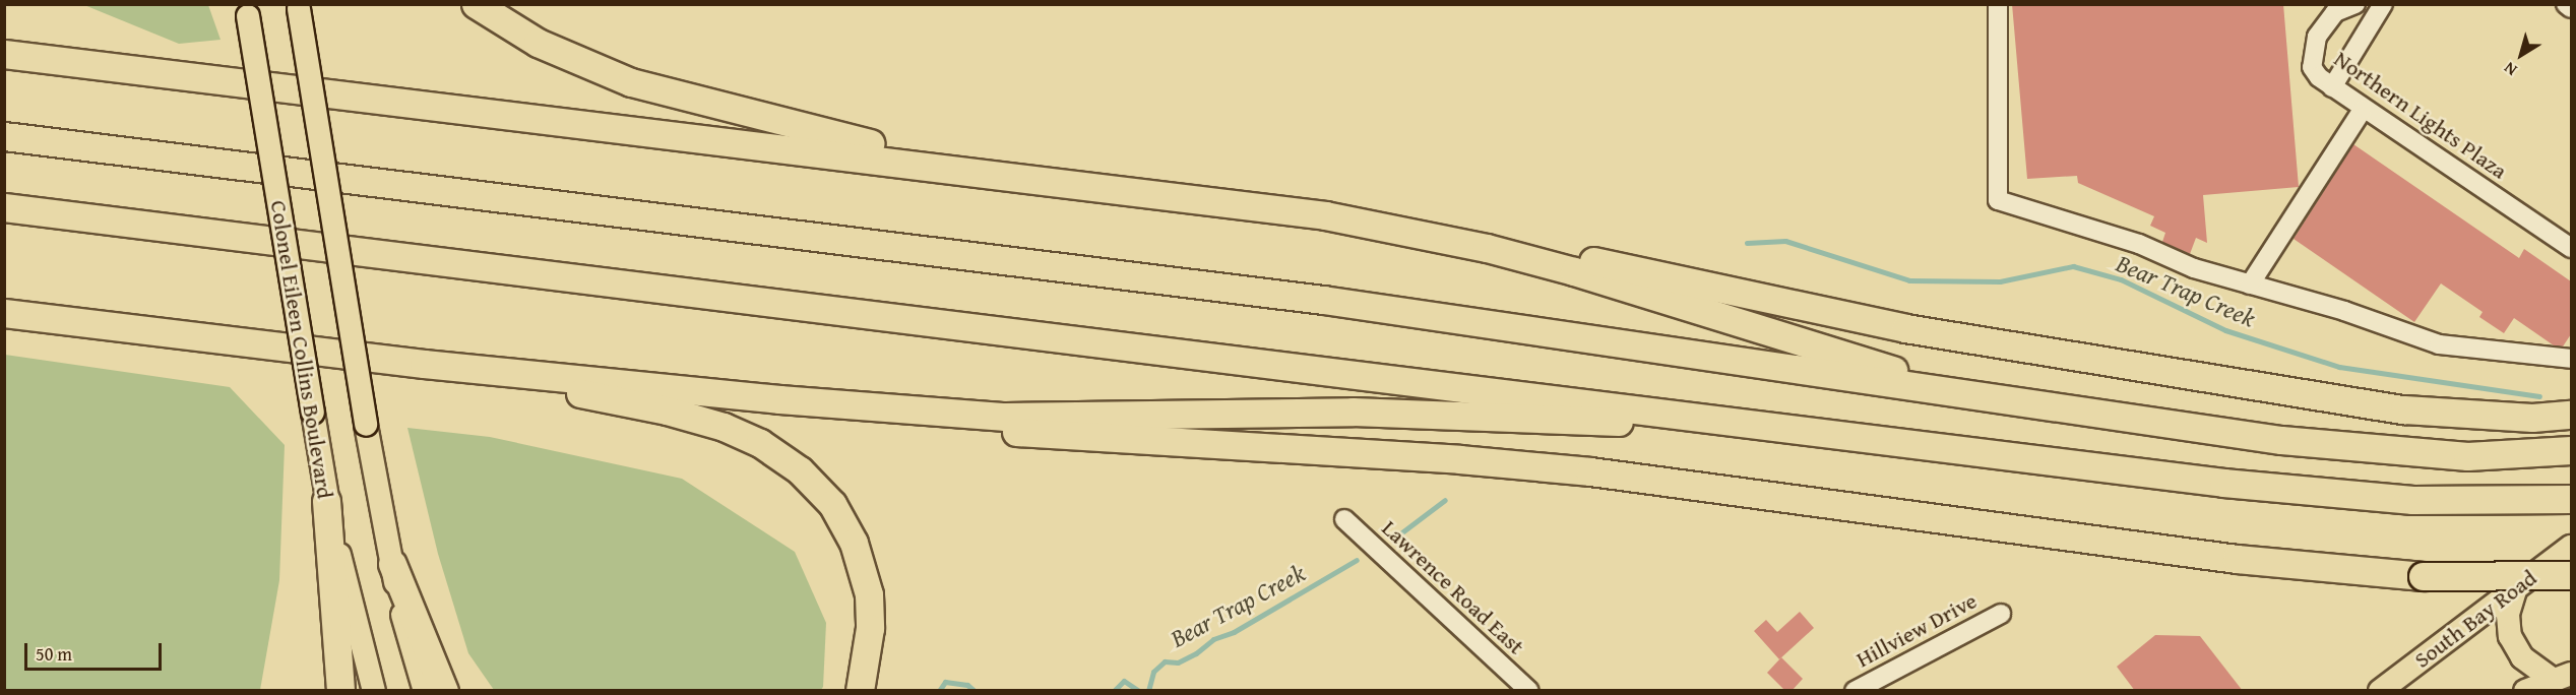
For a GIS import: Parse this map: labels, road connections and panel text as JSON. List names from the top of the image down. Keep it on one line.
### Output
{"streets":{"main road":["Colonel Eileen Collins Boulevard","South Bay Road"],"street":["Northern Lights Plaza","Lawrence Road East","Hillview Drive"]},"water":["Bear Trap Creek"],"scale_bar":"50 m","north":"bottom left"}
